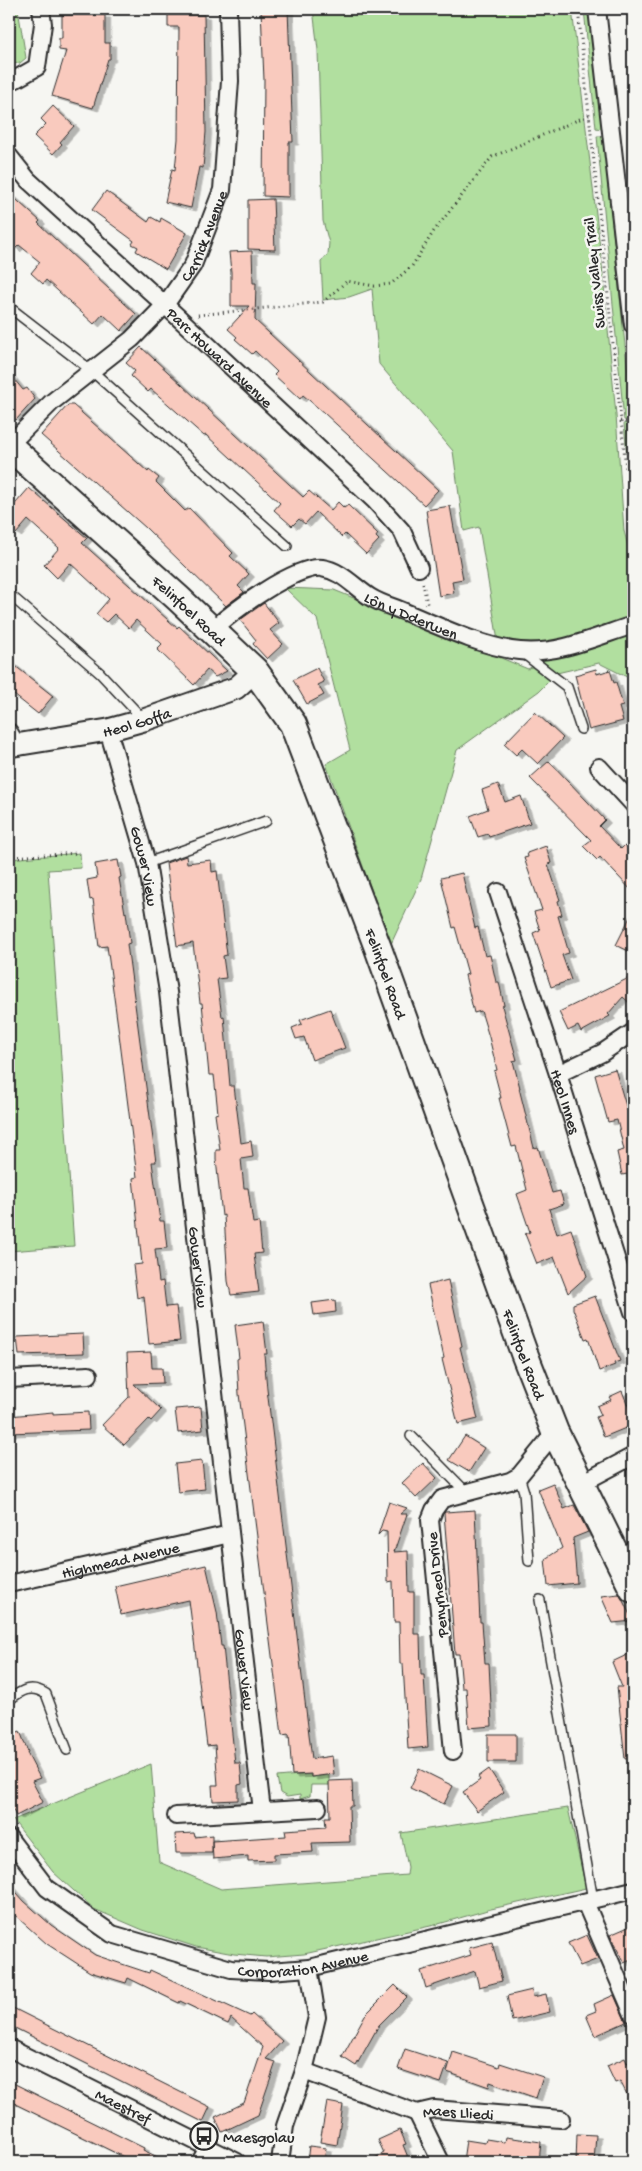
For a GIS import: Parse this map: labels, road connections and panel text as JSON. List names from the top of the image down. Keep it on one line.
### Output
{"streets":{"main road":["Felinfoel Road"],"street":["Carrick Avenue","Parc Howard Avenue","Lôn y Dderwen","Heol Goffa","Gower View","Heol Innes","Highmead Avenue","Penyrheol Drive","Corporation Avenue","Maestref","Maes Lliedi"],"path":["Swiss Valley Trail"]},"crossings":[["Carrick Avenue","Parc Howard Avenue"],["Carrick Avenue","Felinfoel Road"],["Felinfoel Road","Lôn y Dderwen"],["Felinfoel Road","Heol Goffa"],["Felinfoel Road","Penyrheol Drive"],["Heol Goffa","Gower View"],["Gower View","Highmead Avenue"]],"places":{"bus stop":["Maesgolau"]}}
